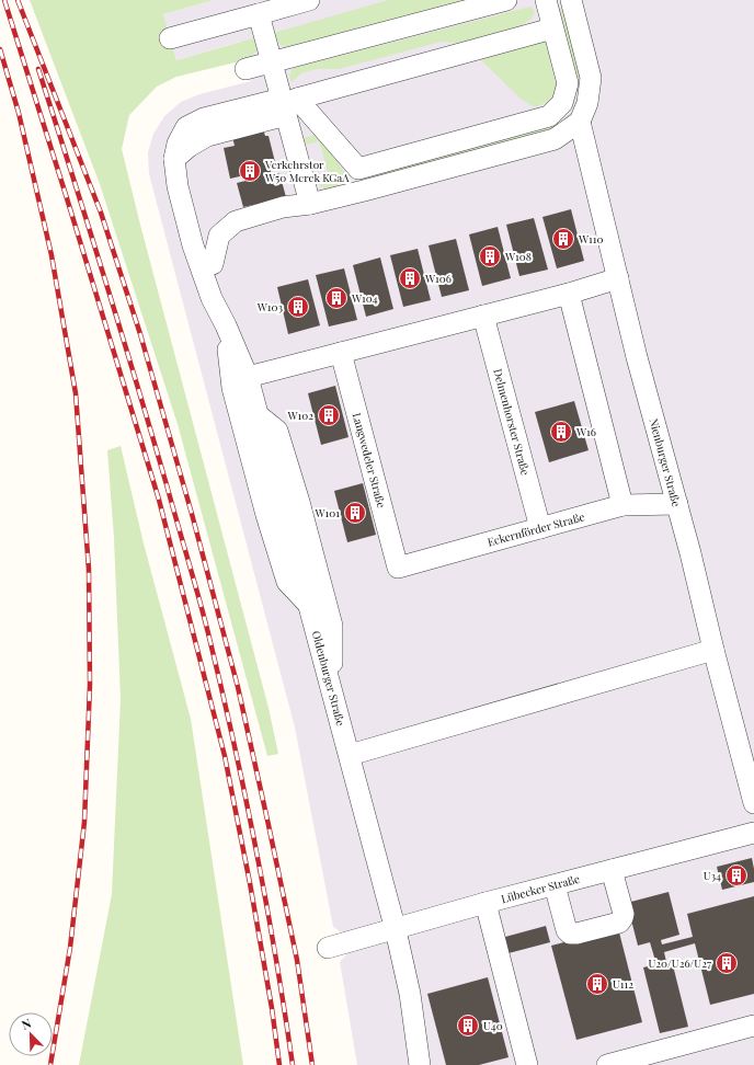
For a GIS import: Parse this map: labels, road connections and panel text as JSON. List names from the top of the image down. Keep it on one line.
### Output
{"streets":{"lane":["Delmenhorster Straße","Langwedeler Straße","Nienburger Straße","Eckernförder Straße","Oldenburger Straße","Lübecker Straße"]},"crossings":[["Delmenhorster Straße","Eckernförder Straße"],["Langwedeler Straße","Eckernförder Straße"],["Nienburger Straße","Eckernförder Straße"],["Oldenburger Straße","Lübecker Straße"]],"places":{"building":["Verkehrstor W50 Merck KGaA","W110","W108","W106","W104","W103","W102","W16","W101","U34","U20/U26/U27","U112","U40"]},"north":"top left"}
